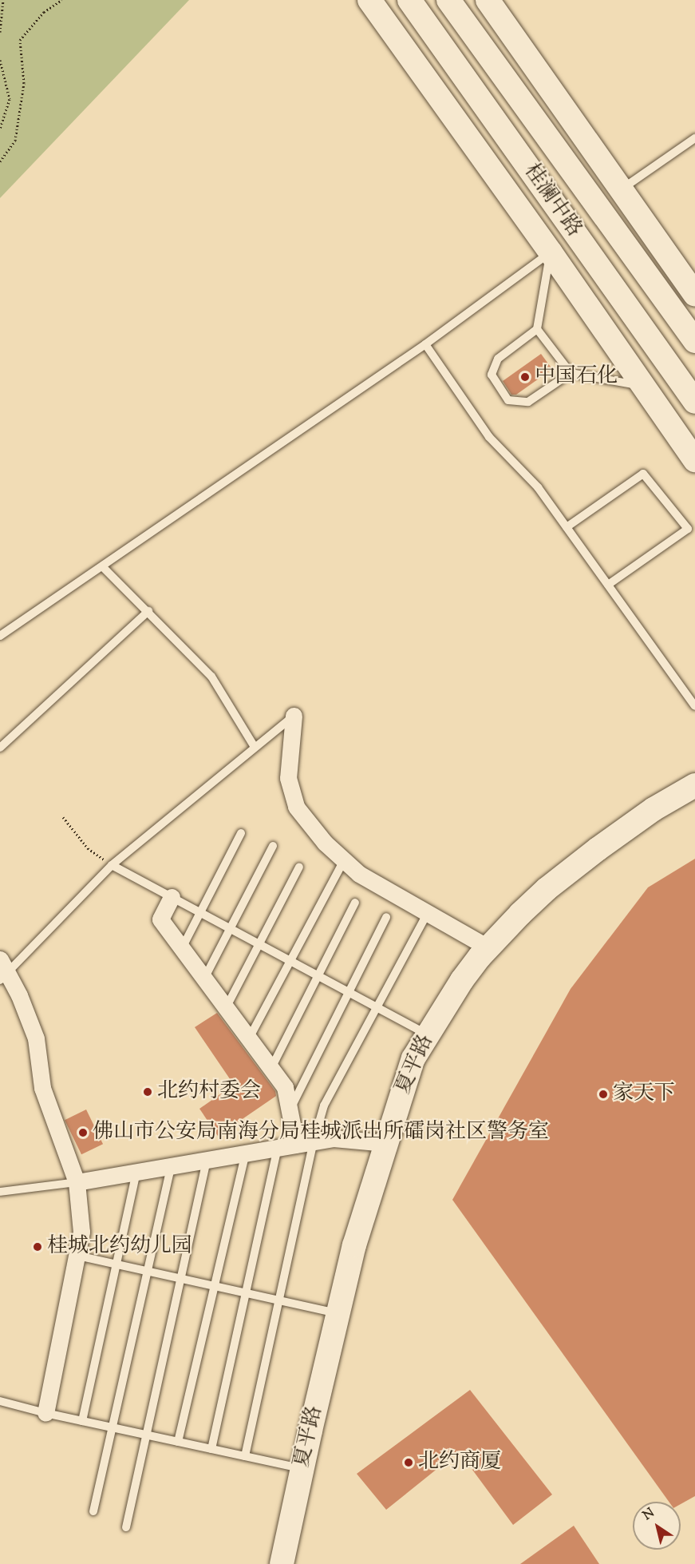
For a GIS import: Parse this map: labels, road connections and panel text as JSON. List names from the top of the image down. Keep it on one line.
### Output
{"streets":{"main road":["桂澜中路","夏平路"]},"places":["中国石化","北约村委会","家天下","佛山市公安局南海分局桂城派出所礌岗社区警务室","桂城北约幼儿园","北约商厦"],"north":"top left"}
